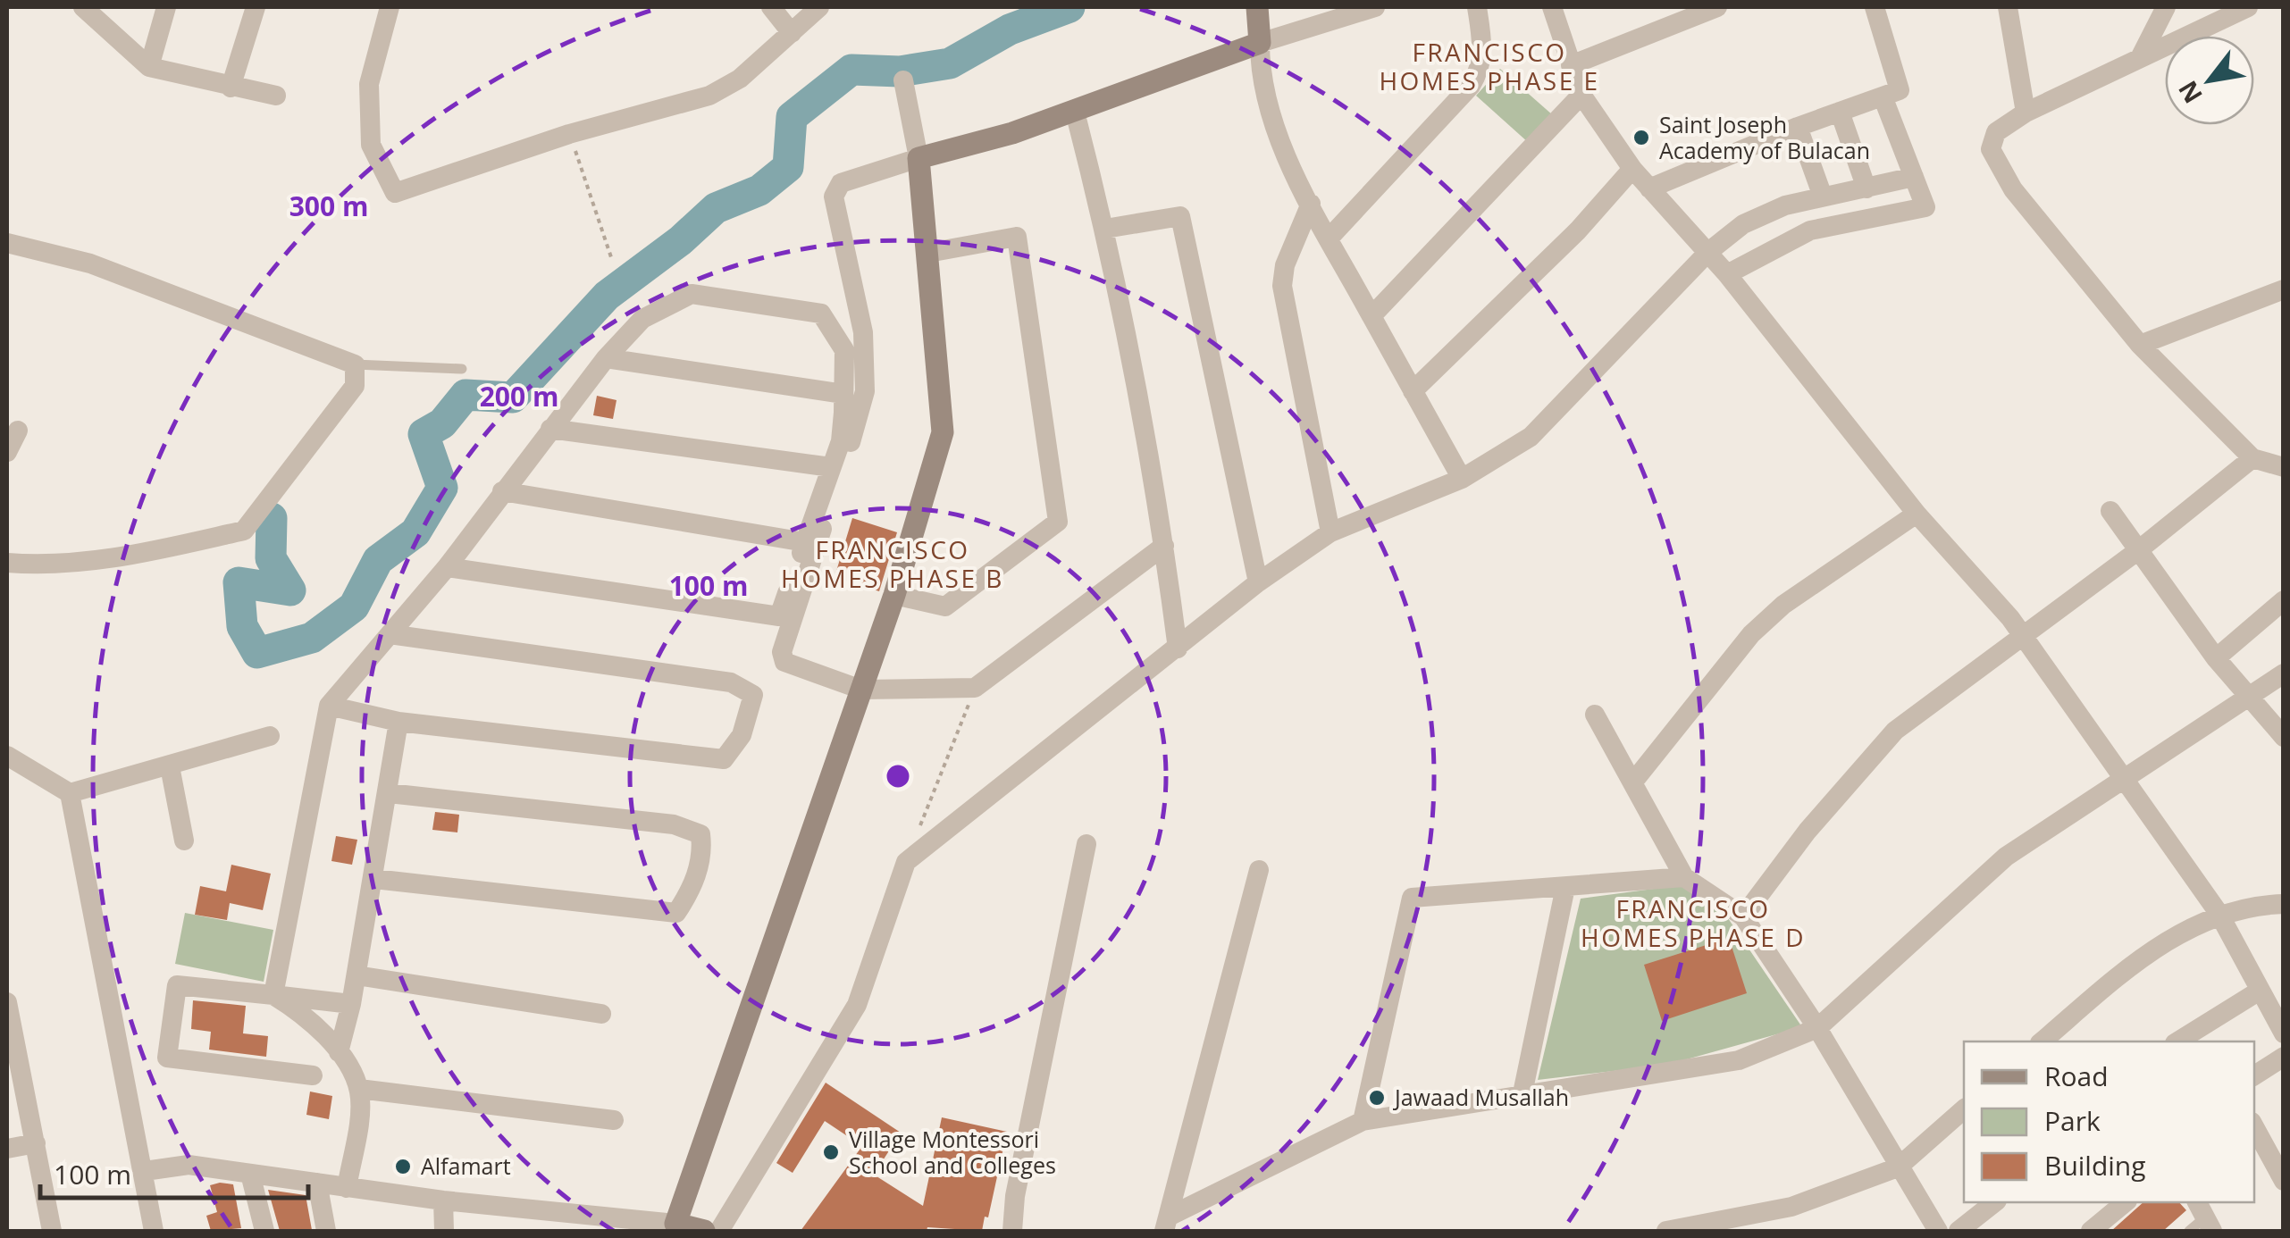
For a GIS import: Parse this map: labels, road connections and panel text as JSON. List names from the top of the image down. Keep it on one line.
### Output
{"districts":["FRANCISCO HOMES PHASE E","FRANCISCO HOMES PHASE B","FRANCISCO HOMES PHASE D"],"places":["Saint Joseph Academy of Bulacan","Jawaad Musallah","Village Montessori School and Colleges","Alfamart"],"legend":["Road","Park","Building"],"scale_bar":"100 m","north":"bottom left","rings":["300 m","200 m","100 m"]}
